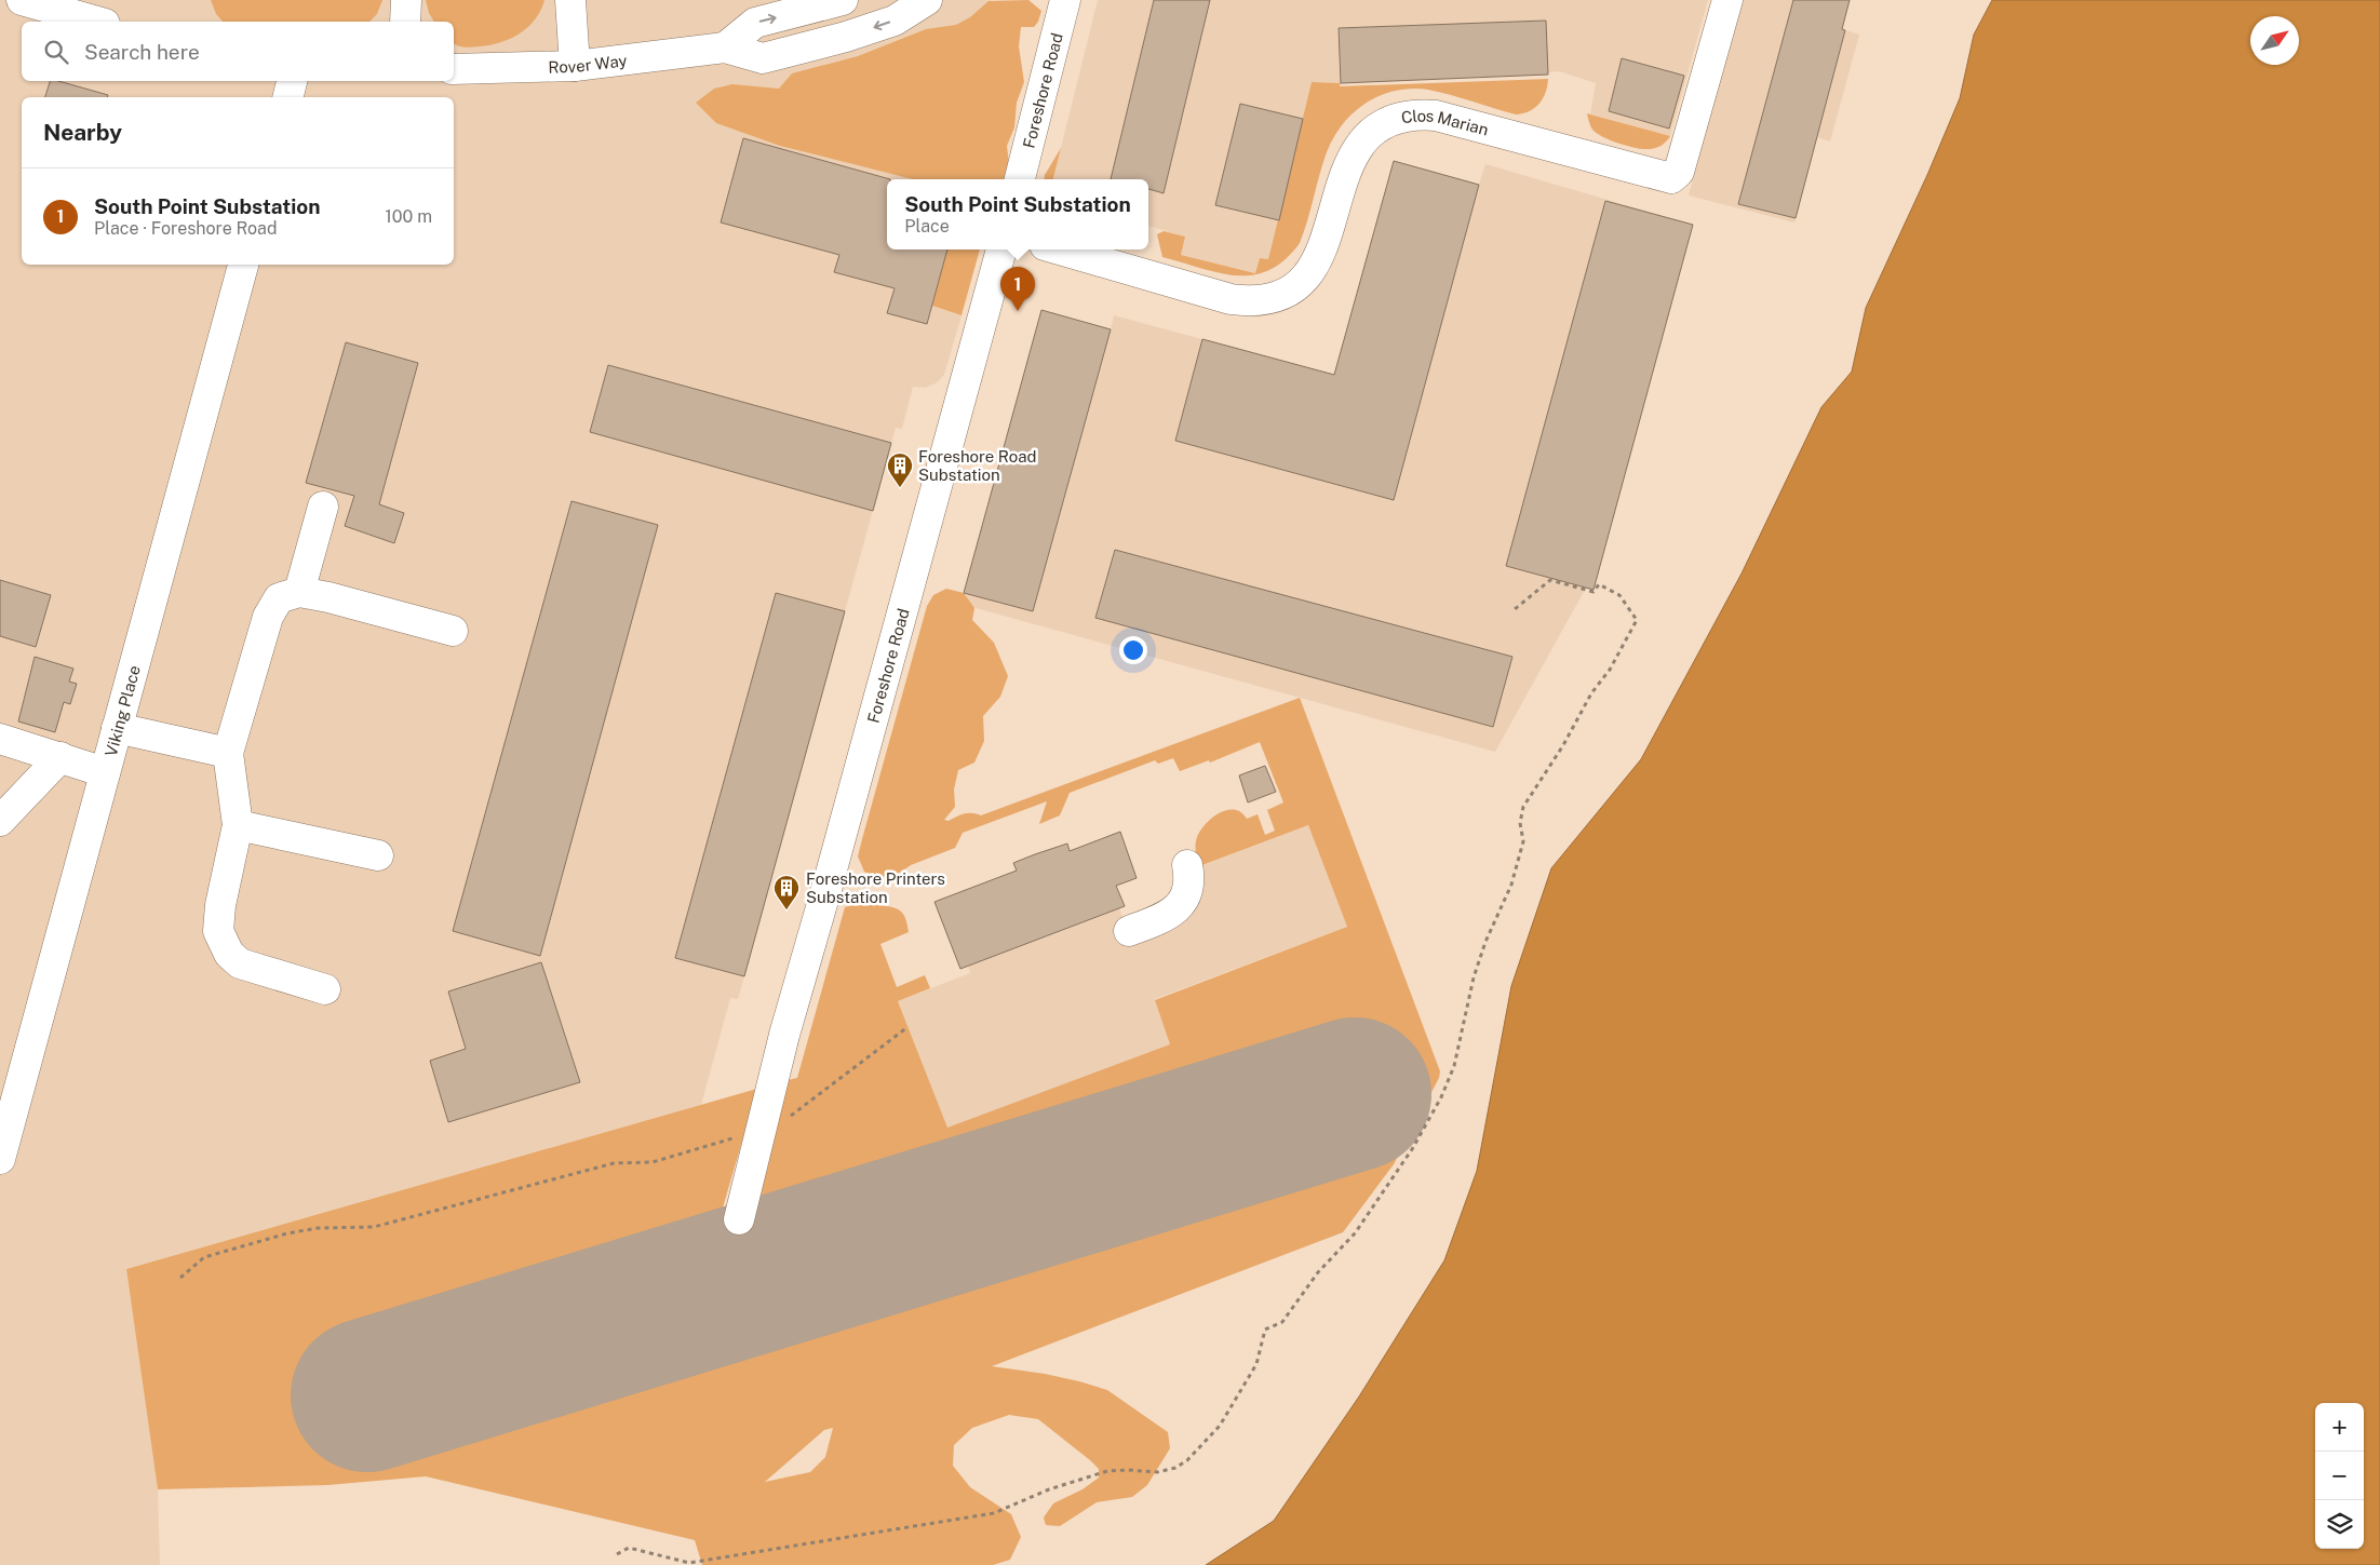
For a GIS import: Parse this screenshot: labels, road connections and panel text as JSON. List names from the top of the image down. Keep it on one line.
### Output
{"streets":{"street":["Rover Way","Foreshore Road","Clos Marian","Viking Place"]},"places":{"building":["Foreshore Road Substation","Foreshore Printers Substation"]},"north":"top right","page":{"search":"Search here","heading":"Nearby","list":[{"mark":"1","name":"South Point Substation","note":"Place · Foreshore Road","value":"100 m"}],"popup":["South Point Substation","Place"],"pins":"1","map_buttons":["+","−"]}}
